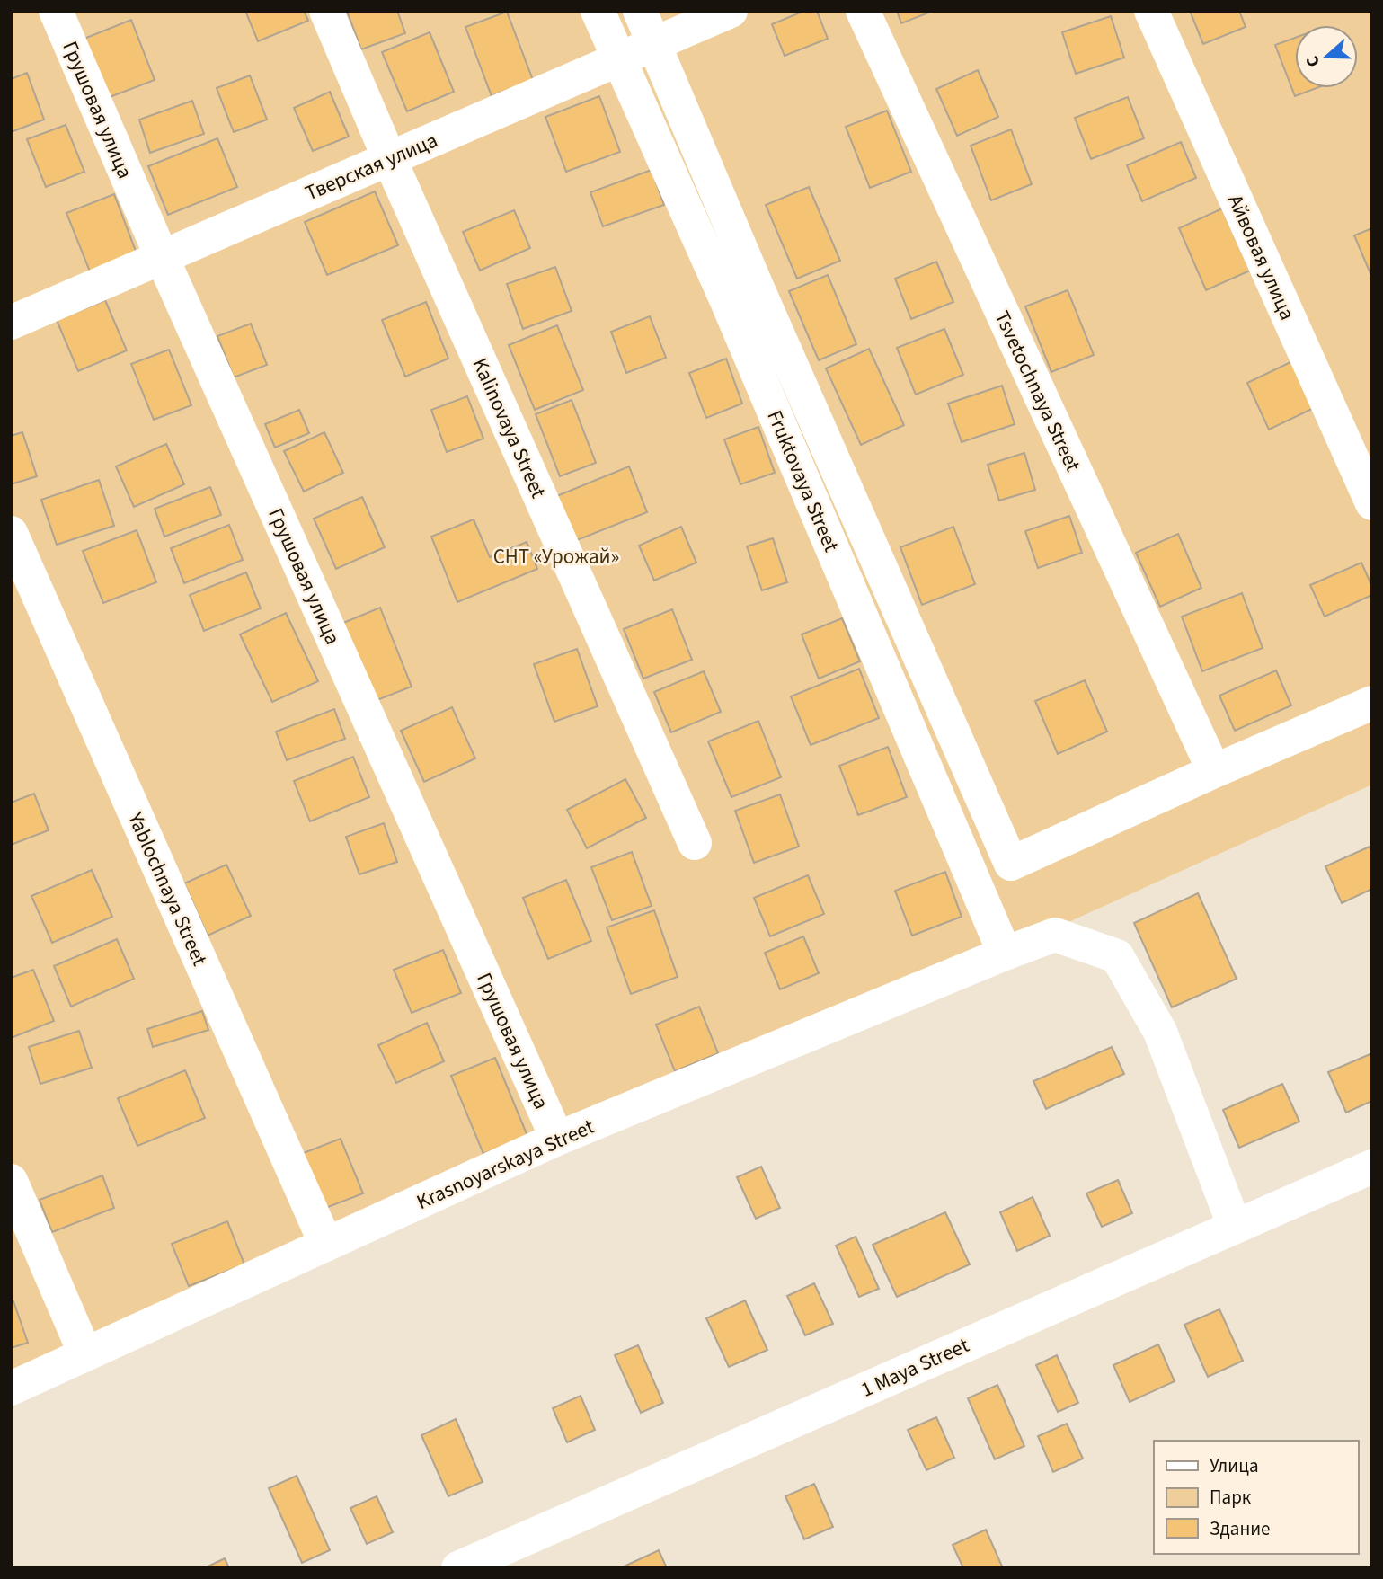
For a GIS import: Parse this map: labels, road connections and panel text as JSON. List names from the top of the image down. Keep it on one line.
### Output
{"streets":{"street":["Грушовая улица","Тверская улица","Айвовая улица","Tsvetochnaya Street","Kalinovaya Street","Fruktovaya Street","Yablochnaya Street","Krasnoyarskaya Street","1 Maya Street"]},"crossings":[["Грушовая улица","Тверская улица"],["Грушовая улица","Krasnoyarskaya Street"],["Тверская улица","Kalinovaya Street"],["Тверская улица","Fruktovaya Street"],["Fruktovaya Street","Krasnoyarskaya Street"],["Yablochnaya Street","Krasnoyarskaya Street"],["Krasnoyarskaya Street","1 Maya Street"]],"parks":["СНТ «Урожай»"],"legend":["Улица","Парк","Здание"],"north":"left"}
